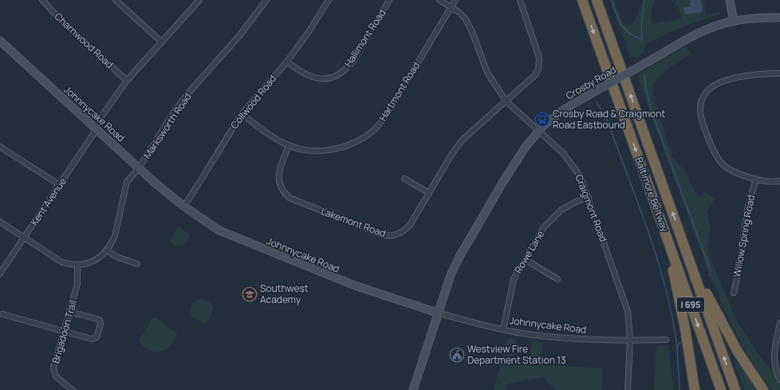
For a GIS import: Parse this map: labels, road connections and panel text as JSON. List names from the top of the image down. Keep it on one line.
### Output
{"streets":{"highway":["Baltimore Beltway","I 695"],"main road":["Crosby Road","Johnnycake Road"],"street":["Hallimont Road","Charnwood Road","Hartmont Road","Collwood Road","Marksworth Road","Kent Avenue","Craigmont Road","Lakemont Road","Willow Spring Road","Rowe Lane","Brigadoon Trail"]},"crossings":[["Hallimont Road","Collwood Road"],["Charnwood Road","Kent Avenue"],["Crosby Road","Johnnycake Road"],["Crosby Road","Craigmont Road"],["Hartmont Road","Collwood Road"],["Hartmont Road","Craigmont Road"],["Hartmont Road","Lakemont Road"],["Collwood Road","Johnnycake Road"],["Johnnycake Road","Marksworth Road"],["Johnnycake Road","Kent Avenue"],["Johnnycake Road","Craigmont Road"],["Johnnycake Road","Rowe Lane"],["Craigmont Road","Lakemont Road"],["Craigmont Road","Rowe Lane"]],"places":{"bus stop":["Crosby Road & Craigmont Road Eastbound"],"school or university":["Southwest Academy"],"public building":["Westview Fire Department Station 13"]}}
